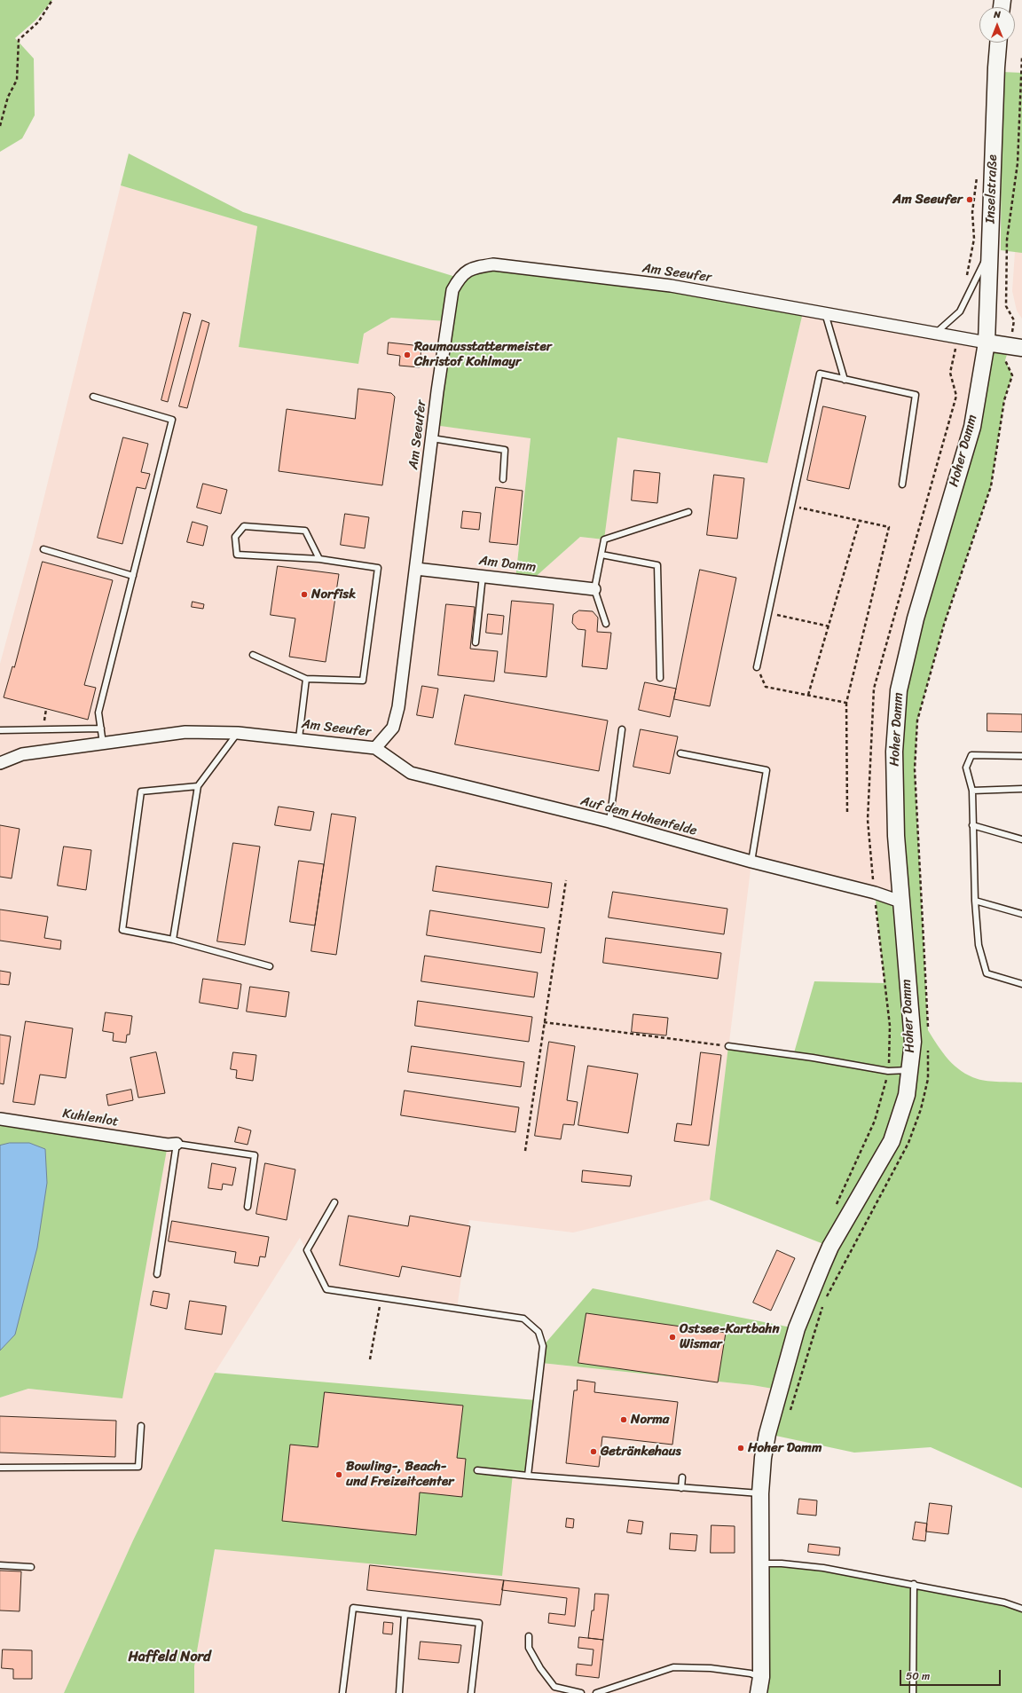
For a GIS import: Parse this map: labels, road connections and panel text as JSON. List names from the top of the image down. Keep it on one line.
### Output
{"streets":{"main road":["Inselstraße","Hoher Damm"],"street":["Am Seeufer","Am Damm","Auf dem Hohenfelde","Kuhlenlot"]},"crossings":[["Inselstraße","Am Seeufer"],["Inselstraße","Hoher Damm"],["Am Seeufer","Hoher Damm"],["Am Seeufer","Am Damm"],["Am Seeufer","Auf dem Hohenfelde"],["Hoher Damm","Auf dem Hohenfelde"]],"districts":["Haffeld Nord"],"places":["Am Seeufer","Raumausstattermeister Christof Kohlmayr","Norfisk","Ostsee-Kartbahn Wismar","Norma","Hoher Damm","Getränkehaus","Bowling-, Beach- und Freizeitcenter"],"scale_bar":"50 m","north":"top"}
